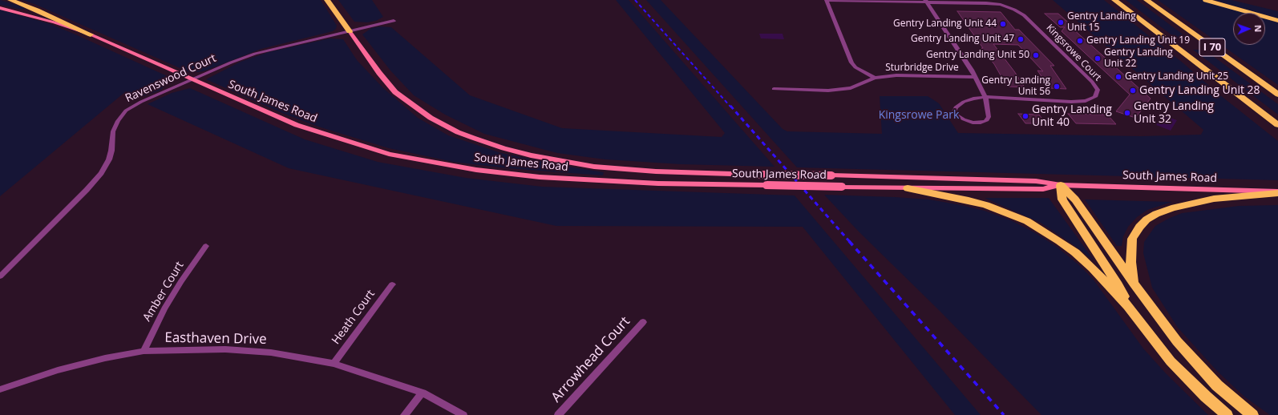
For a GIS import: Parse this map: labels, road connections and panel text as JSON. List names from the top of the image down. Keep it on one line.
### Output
{"streets":{"highway":["I 70","South James Road"],"street":["Kingsrowe Court","Sturbridge Drive","Ravenswood Court","Amber Court","Heath Court","Easthaven Drive","Arrowhead Court"]},"crossings":[["Ravenswood Court","South James Road"],["Amber Court","Easthaven Drive"],["Heath Court","Easthaven Drive"]],"parks":["Kingsrowe Park"],"places":["Gentry Landing Unit 15","Gentry Landing Unit 44","Gentry Landing Unit 47","Gentry Landing Unit 19","Gentry Landing Unit 50","Gentry Landing Unit 22","Gentry Landing Unit 25","Gentry Landing Unit 56","Gentry Landing Unit 28","Gentry Landing Unit 32","Gentry Landing Unit 40"],"north":"right"}
